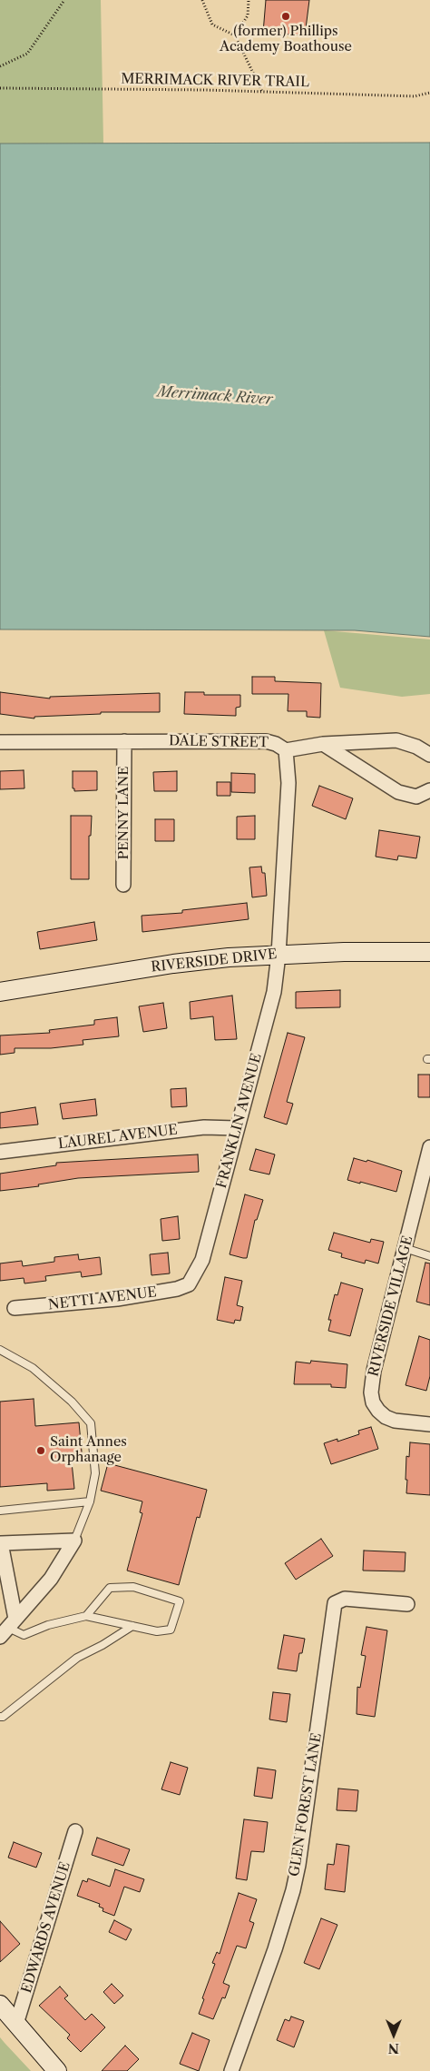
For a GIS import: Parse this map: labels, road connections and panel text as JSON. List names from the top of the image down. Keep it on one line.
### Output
{"streets":{"main road":["RIVERSIDE DRIVE"],"street":["DALE STREET","PENNY LANE","FRANKLIN AVENUE","LAUREL AVENUE","NETTI AVENUE","RIVERSIDE VILLAGE","GLEN FOREST LANE","EDWARDS AVENUE"],"path":["MERRIMACK RIVER TRAIL"]},"crossings":[["DALE STREET","PENNY LANE"],["DALE STREET","RIVERSIDE DRIVE"],["DALE STREET","FRANKLIN AVENUE"],["RIVERSIDE DRIVE","FRANKLIN AVENUE"],["FRANKLIN AVENUE","LAUREL AVENUE"],["FRANKLIN AVENUE","NETTI AVENUE"]],"water":["Merrimack River"],"places":["(former) Phillips Academy Boathouse","Saint Annes Orphanage"],"north":"bottom"}
